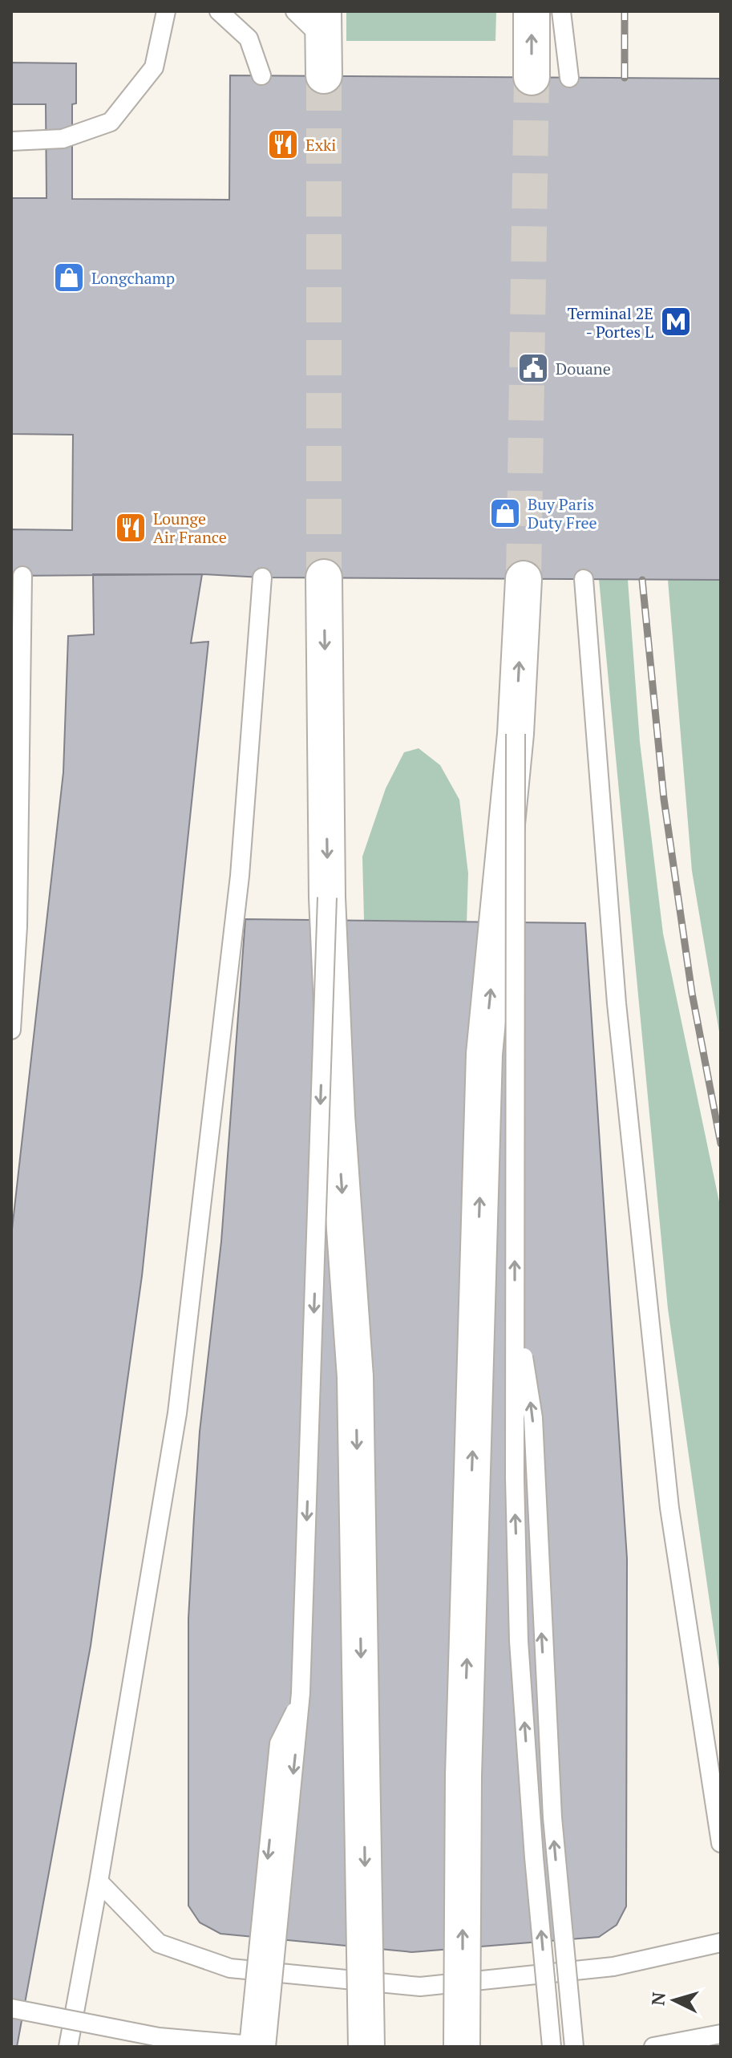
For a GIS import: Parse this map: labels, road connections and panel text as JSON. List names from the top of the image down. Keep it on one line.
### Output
{"places":{"restaurant":["Exki","Lounge Air France"],"shop":["Longchamp","Buy Paris Duty Free"],"metro station":["Terminal 2E - Portes L"],"public building":["Douane"]},"north":"left"}
